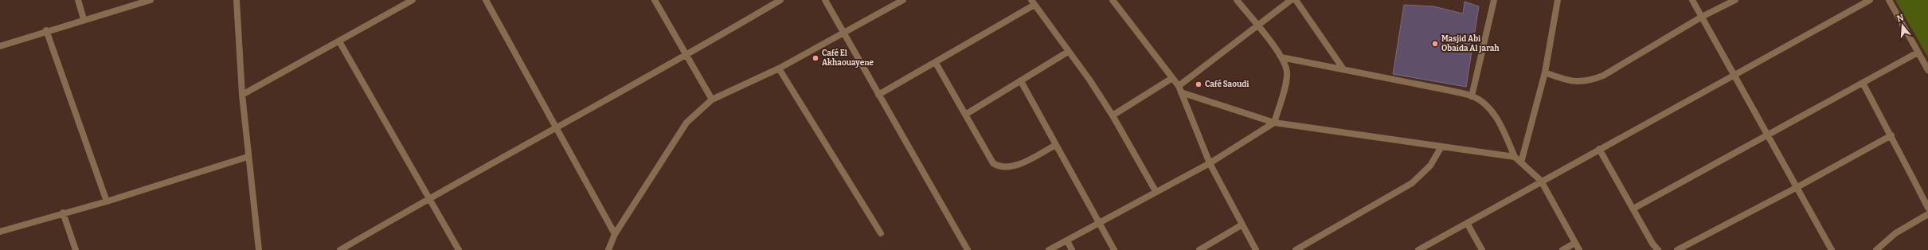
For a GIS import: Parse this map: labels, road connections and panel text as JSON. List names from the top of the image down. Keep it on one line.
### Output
{"places":["Masjid Abi Obaida Al Jarah","Café El Akhaouayene","Café Saoudi"],"north":"top"}
